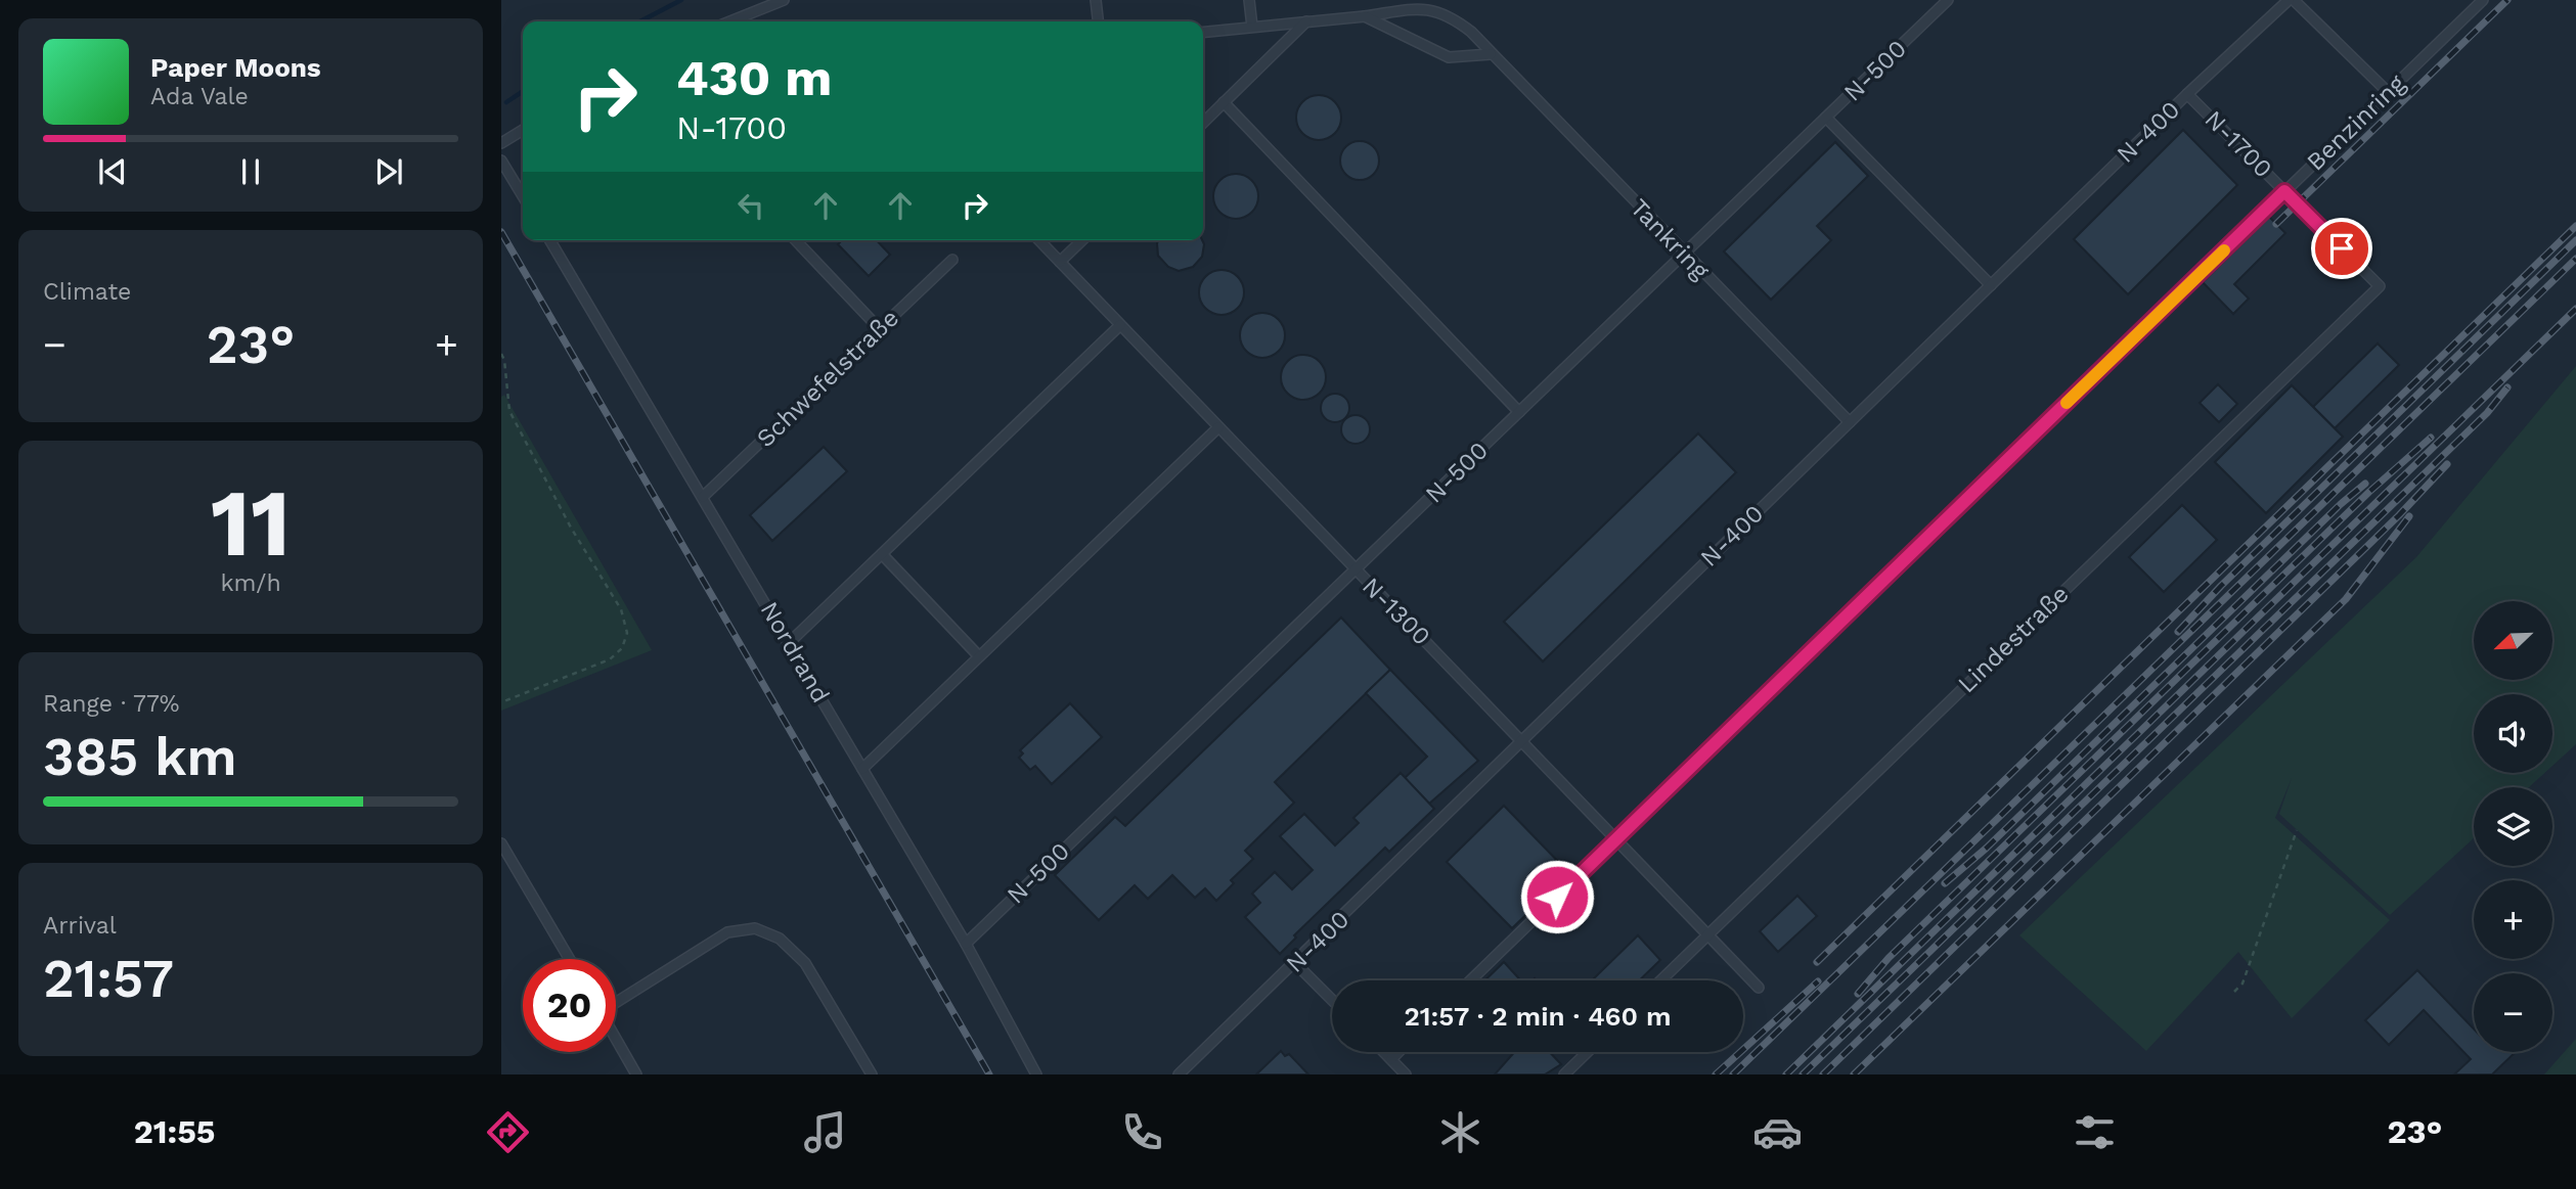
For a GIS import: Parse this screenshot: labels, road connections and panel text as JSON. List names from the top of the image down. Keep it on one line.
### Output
{"streets":{"lane":["N-500","Benzinring","N-400","N-1700","Tankring","Schwefelstraße","N-1300","Lindestraße","Nordrand"]},"crossings":[["N-500","Tankring"],["N-500","N-1300"],["N-500","Nordrand"],["Benzinring","N-1700"],["Benzinring","N-1300"],["N-400","N-1700"],["N-400","Tankring"],["N-400","N-1300"],["N-1700","Lindestraße"],["Schwefelstraße","Nordrand"],["N-1300","Lindestraße"]],"north":"bottom left","page":{"turn":["430 m","N-1700"],"song":["Paper Moons","Ada Vale"],"tile":["Climate",["11","km/h"],["Range · 77%","385 km"],["Arrival","21:57"]],"heat":["−","23°","+"],"map_buttons":["+","−"],"limit":"20","trip":"21:57 · 2 min · 460 m","tabs":["21:55","23°"]}}
